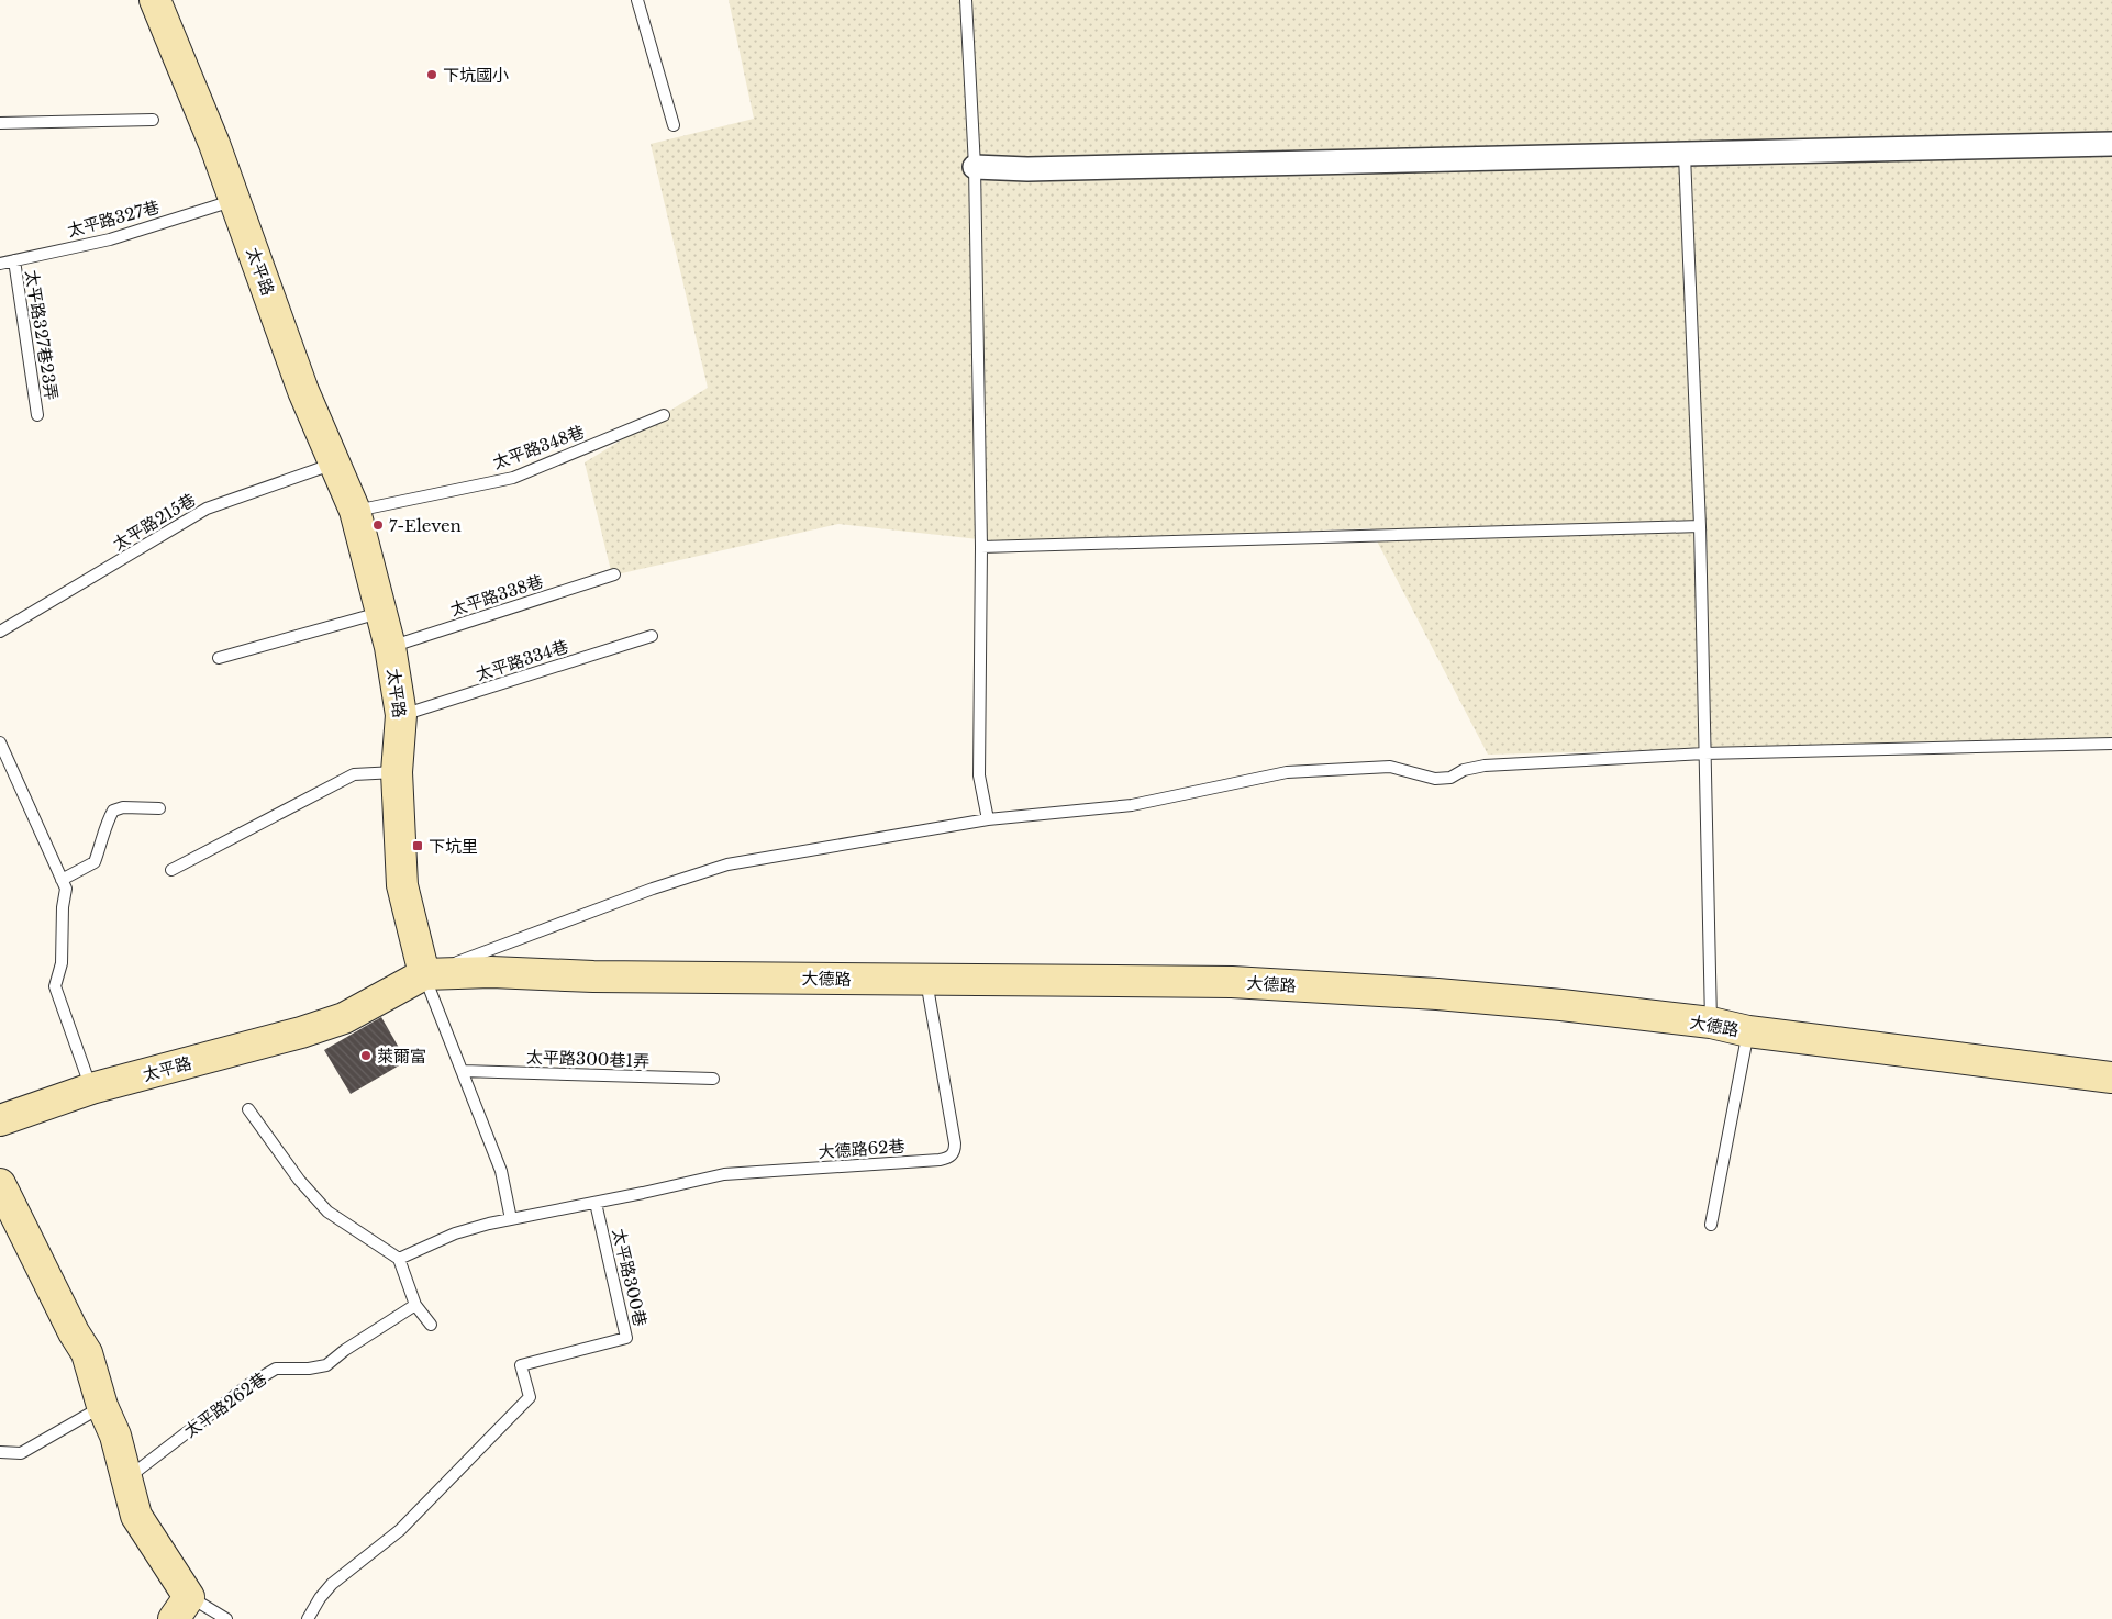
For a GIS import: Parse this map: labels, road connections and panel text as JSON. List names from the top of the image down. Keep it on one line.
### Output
{"streets":{"street":["太平路","大德路"],"lane":["太平路327巷","太平路327巷23弄","太平路348巷","太平路215巷","太平路338巷","太平路334巷","太平路300巷1弄","大德路62巷","太平路300巷","太平路262巷"]},"crossings":[["太平路327巷","太平路"],["太平路327巷","太平路327巷23弄"],["太平路","太平路348巷"],["太平路","太平路215巷"],["太平路","太平路338巷"],["太平路","太平路334巷"],["太平路","大德路"],["大德路","大德路62巷"],["大德路62巷","太平路300巷"]],"places":{"other":["下坑國小","7-Eleven","萊爾富"],"transit":["下坑里"]}}
